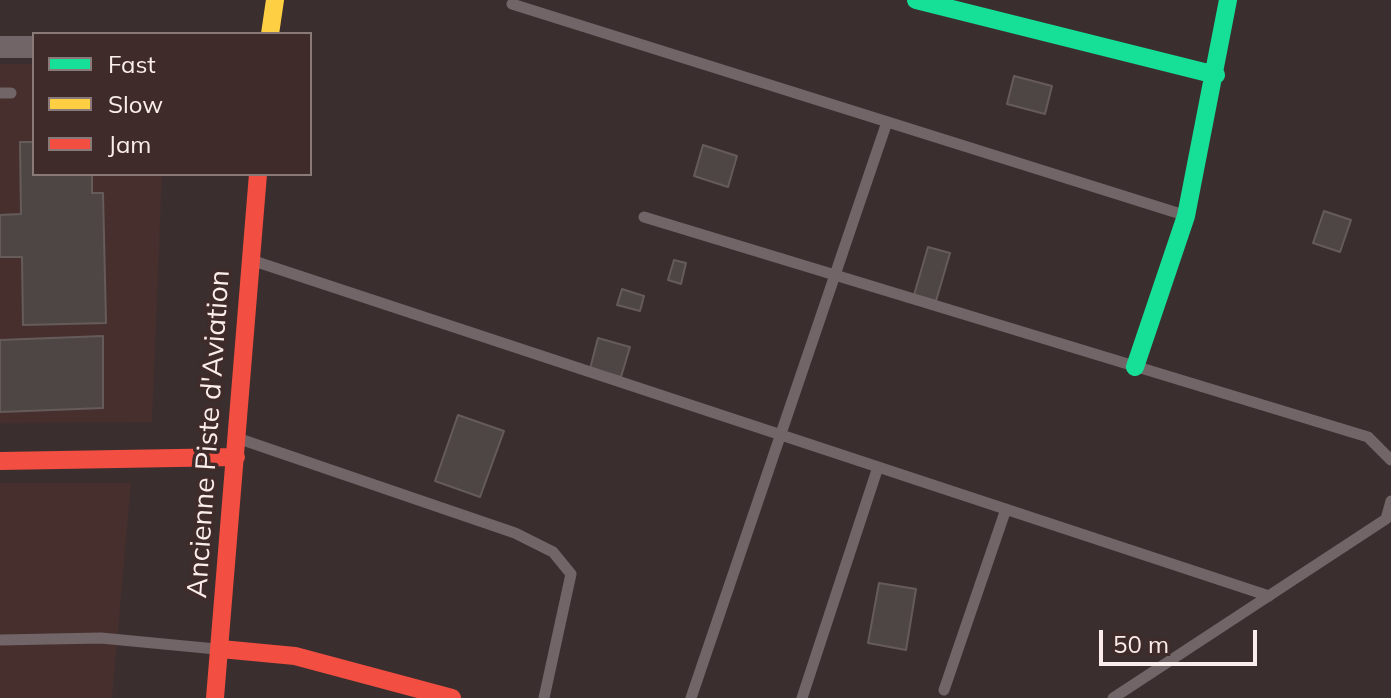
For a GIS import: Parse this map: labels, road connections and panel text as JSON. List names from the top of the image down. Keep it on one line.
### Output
{"streets":{"street":["Ancienne Piste d'Aviation"]},"legend":["Fast","Slow","Jam"],"scale_bar":"50 m"}
